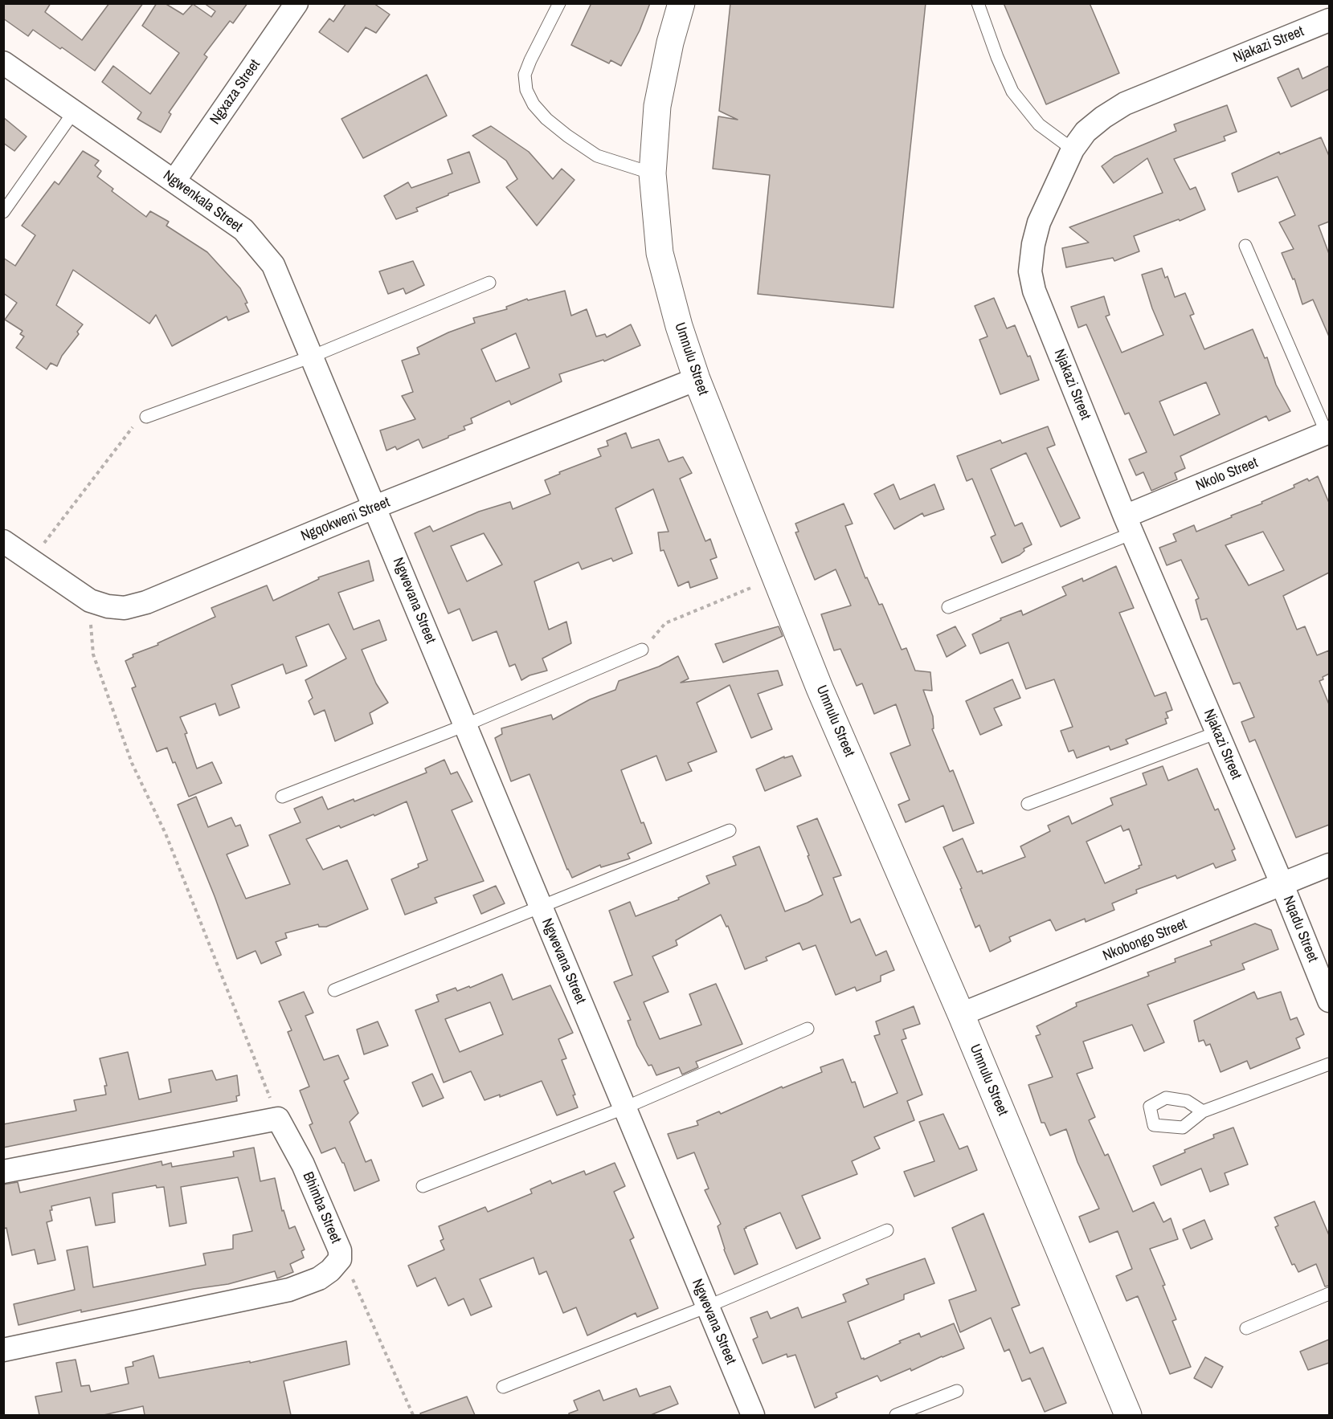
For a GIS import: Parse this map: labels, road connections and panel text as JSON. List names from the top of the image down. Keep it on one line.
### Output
{"streets":{"street":["Njakazi Street","Ngxaza Street","Ngwenkala Street","Umnulu Street","Nkolo Street","Ngqokweni Street","Ngwevana Street","Nqadu Street","Nkobongo Street","Bhimba Street"]},"crossings":[["Njakazi Street","Nkolo Street"],["Njakazi Street","Nqadu Street"],["Njakazi Street","Nkobongo Street"],["Ngxaza Street","Ngwenkala Street"],["Ngwenkala Street","Ngqokweni Street"],["Ngwenkala Street","Ngwevana Street"],["Umnulu Street","Ngqokweni Street"],["Umnulu Street","Nkobongo Street"],["Ngqokweni Street","Ngwevana Street"],["Nqadu Street","Nkobongo Street"]]}
